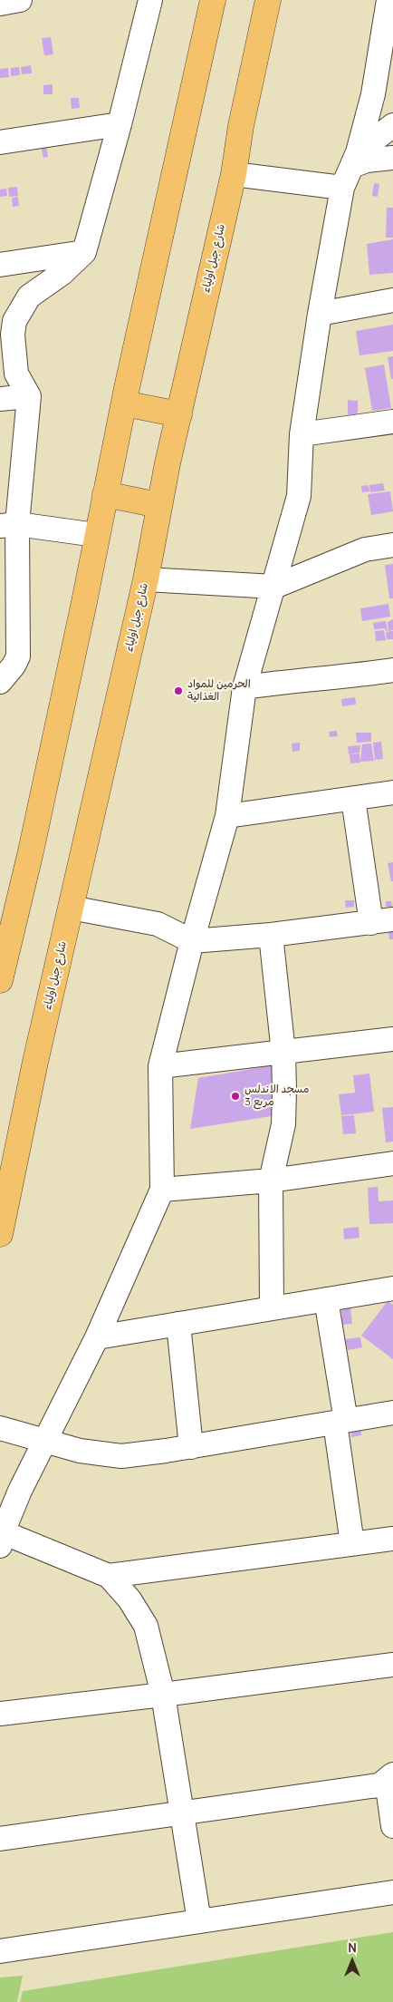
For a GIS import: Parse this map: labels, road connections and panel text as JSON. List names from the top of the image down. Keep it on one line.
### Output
{"streets":{"highway":["شارع جبل اولياء"]},"places":["الحرمين للمواد الغذائية","مسجد الاندلس مربع 3"],"north":"top"}
